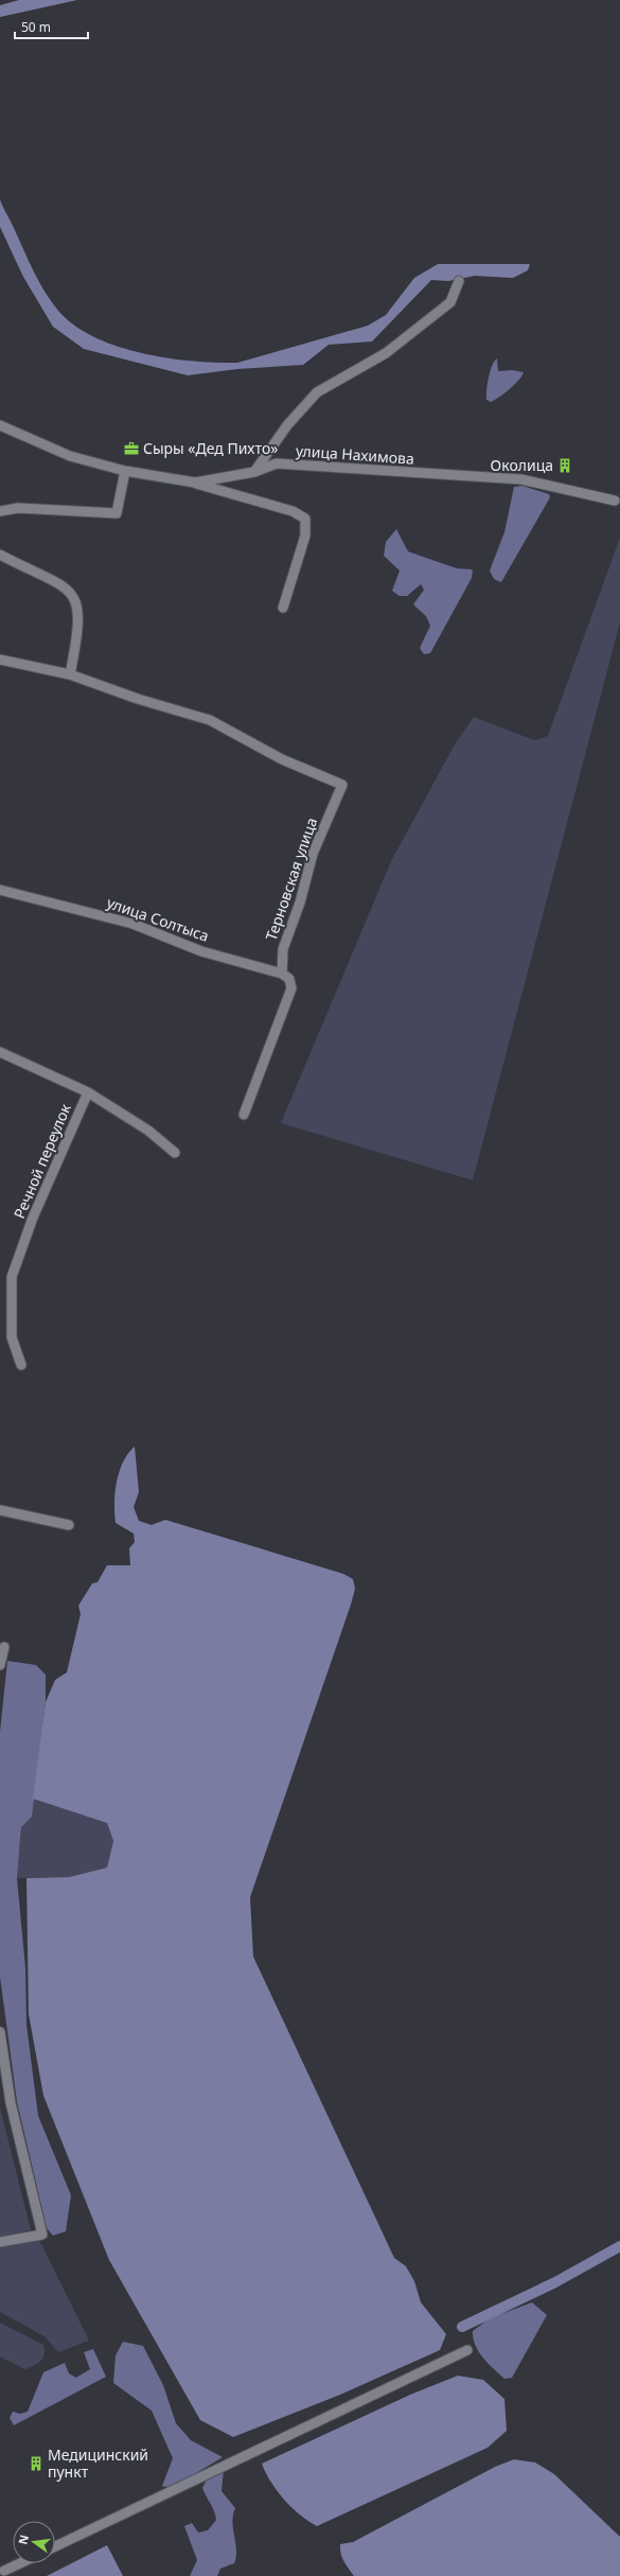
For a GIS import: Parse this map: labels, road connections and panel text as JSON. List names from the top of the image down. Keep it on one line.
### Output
{"streets":{"street":["улица Нахимова","Терновская улица","улица Солтыса","Речной переулок"]},"crossings":[["Терновская улица","улица Солтыса"]],"places":{"office":["Сыры «Дед Пихто»"],"building":["Околица","Медицинский пункт"]},"scale_bar":"50 m","north":"left"}
